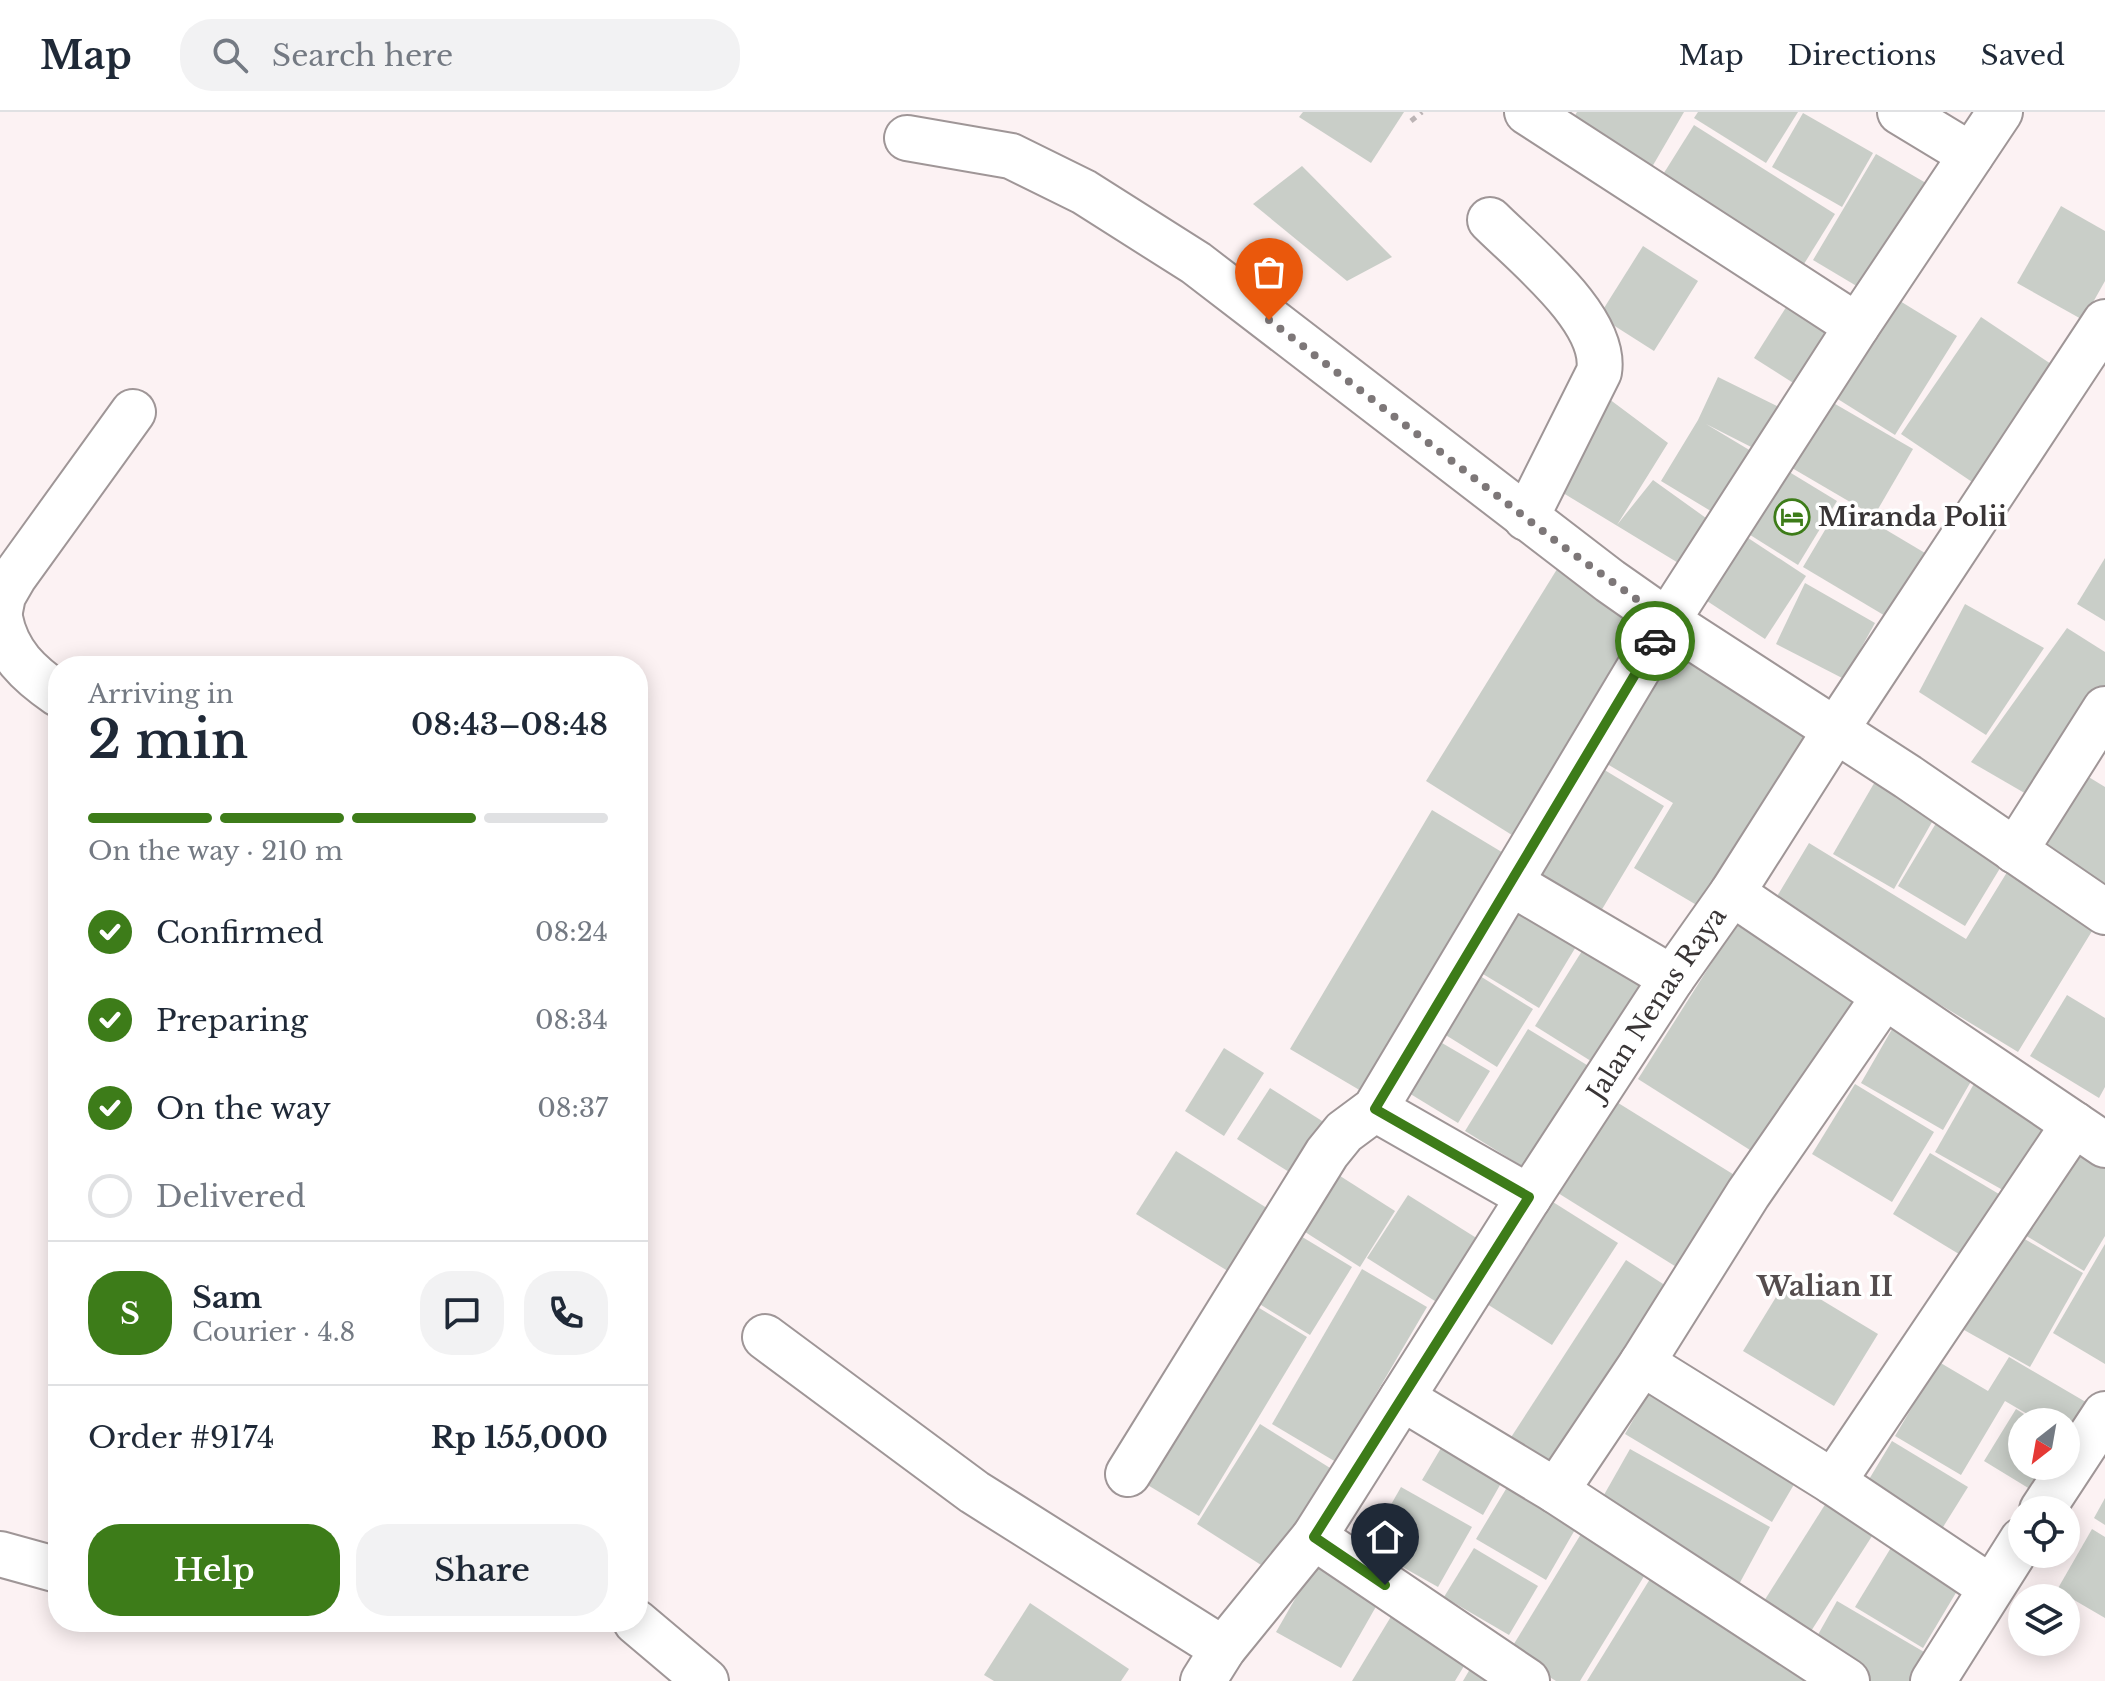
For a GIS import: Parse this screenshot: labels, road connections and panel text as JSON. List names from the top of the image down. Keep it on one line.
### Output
{"streets":{"street":["Jalan Nenas Raya"]},"districts":["Walian II"],"places":{"hotel":["Miranda Polii"]},"north":"bottom left","page":{"header":"Map","search":"Search here","nav":["Map","Directions","Saved"],"heading":["2 min","Arriving in","08:43–08:48"],"panel":["Sam","Courier · 4.8","Order #9174","Rp 155,000"],"bar":"On the way · 210 m","list":[["Confirmed","08:24"],["Preparing","08:34"],["On the way","08:37"],"Delivered"],"round":"S","buttons":["Help","Share"]}}
